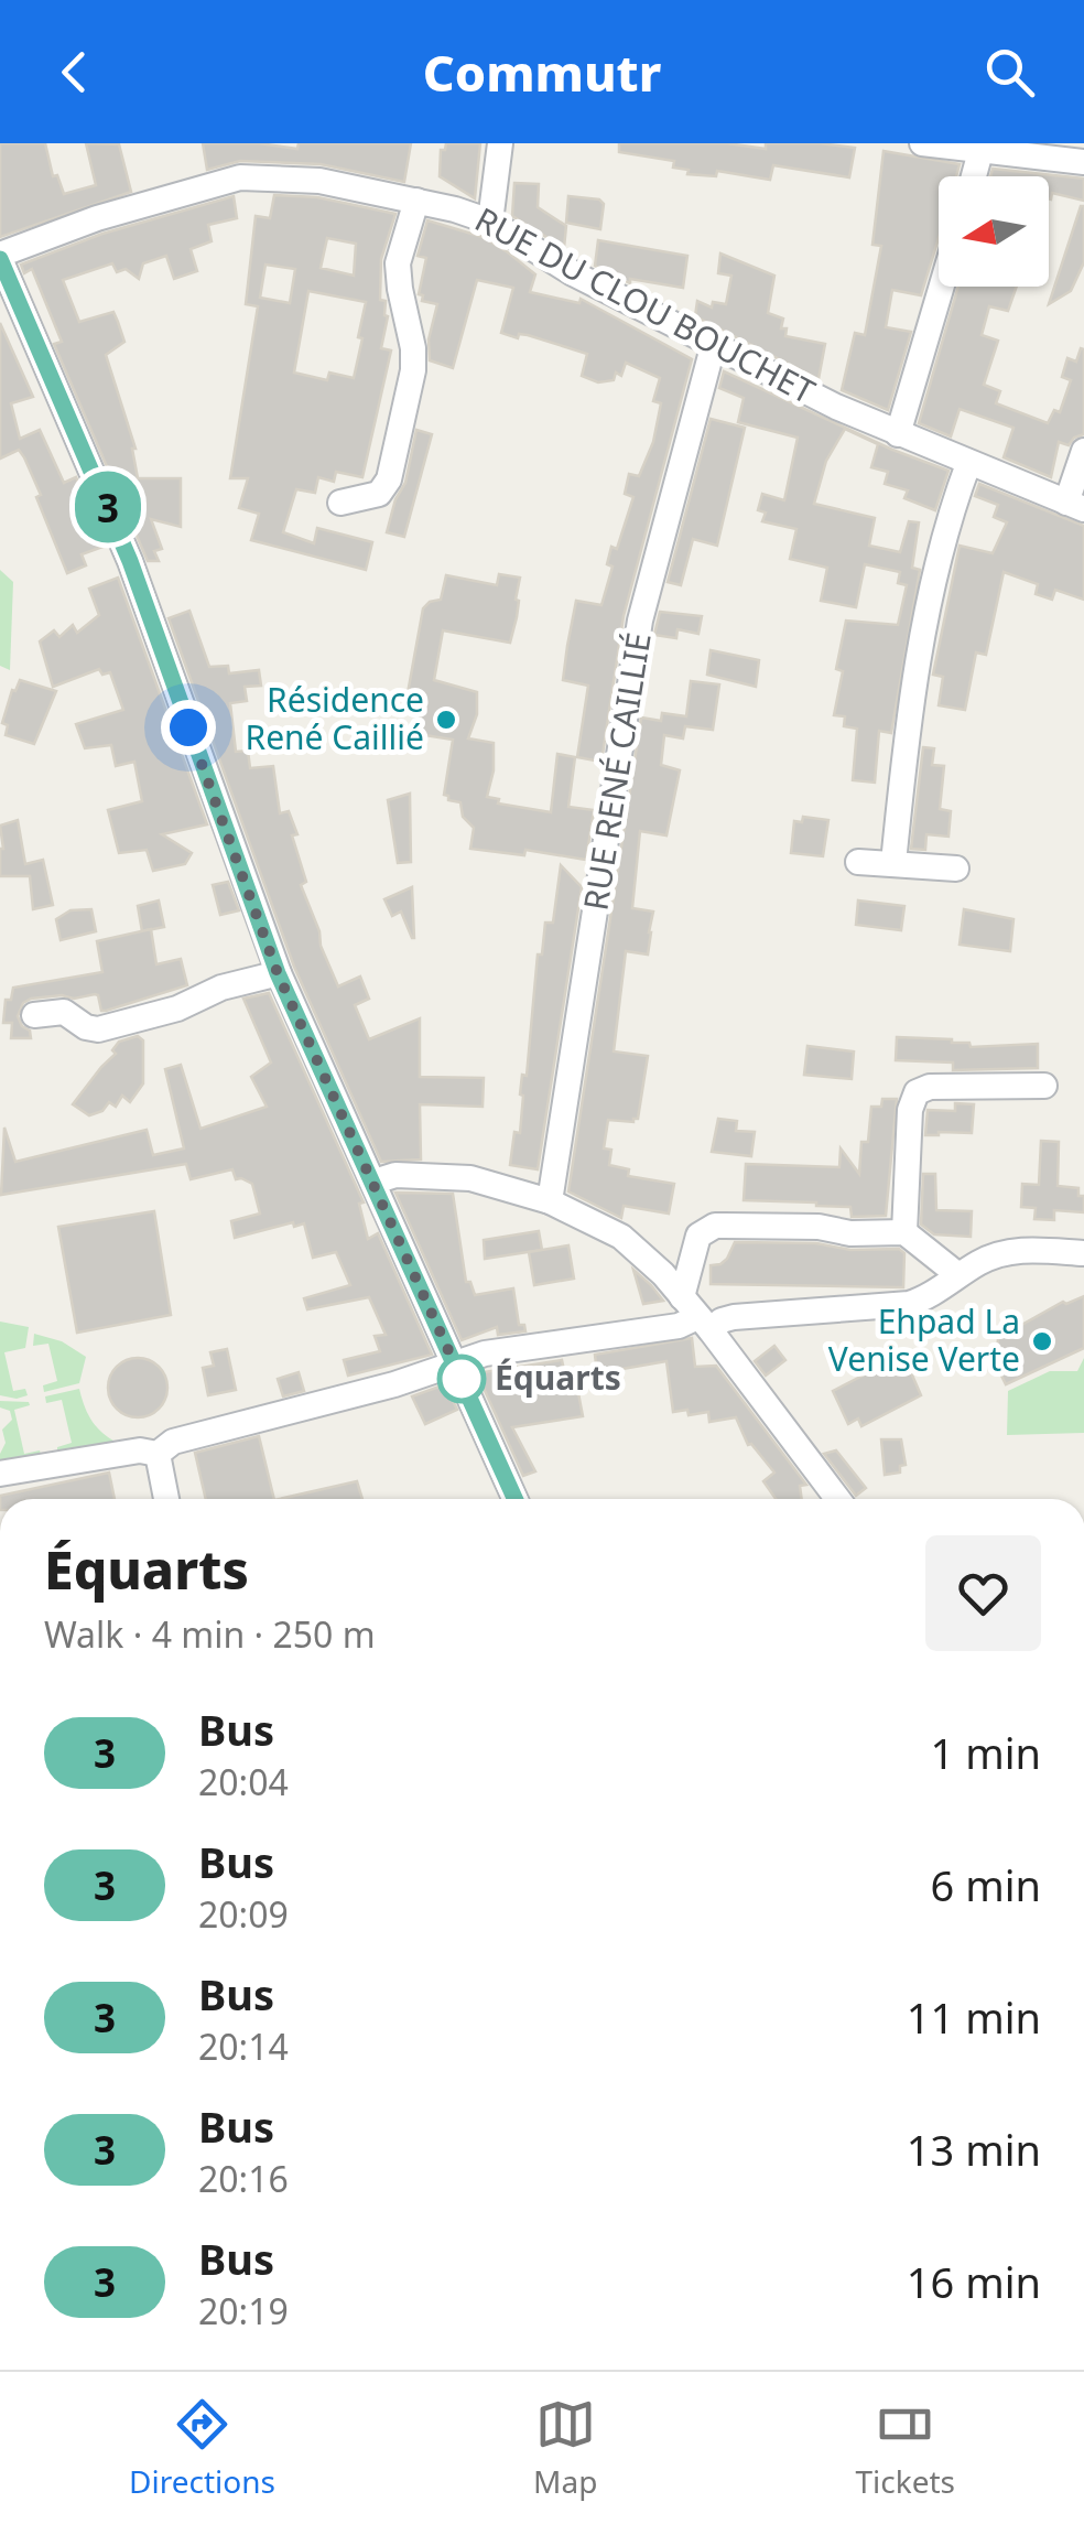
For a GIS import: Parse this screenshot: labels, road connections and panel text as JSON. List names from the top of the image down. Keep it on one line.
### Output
{"streets":{"street":["RUE DU CLOU BOUCHET","RUE RENÉ CAILLIÉ"]},"crossings":[["RUE DU CLOU BOUCHET","RUE RENÉ CAILLIÉ"]],"places":["Résidence René Caillié","Ehpad La Venise Verte","Équarts"],"lines":["bus line 3"],"north":"left","page":{"header":"Commutr","on_map":"3","heading":["Équarts","Walk · 4 min · 250 m"],"list":[{"mark":"3","name":"Bus","note":"20:04","value":"1 min"},{"mark":"3","name":"Bus","note":"20:09","value":"6 min"},{"mark":"3","name":"Bus","note":"20:14","value":"11 min"},{"mark":"3","name":"Bus","note":"20:16","value":"13 min"},{"mark":"3","name":"Bus","note":"20:19","value":"16 min"}],"tabs":["Directions","Map","Tickets"]}}
